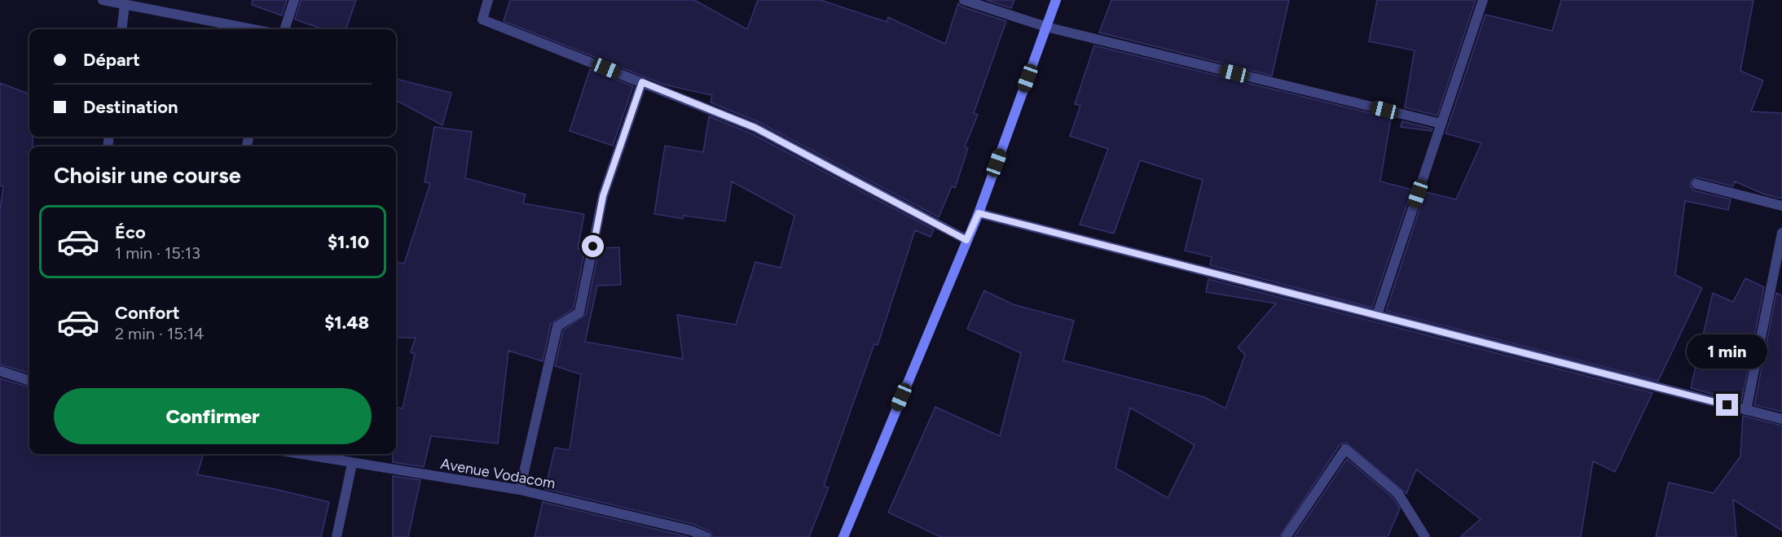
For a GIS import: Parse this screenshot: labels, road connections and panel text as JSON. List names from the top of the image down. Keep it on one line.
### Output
{"streets":{"street":["Avenue Vodacom"]},"page":{"banner":["Départ","Destination"],"heading":"Choisir une course","list":[{"name":"Éco","note":"1 min · 15:13","value":"$1.10"},{"name":"Confort","note":"2 min · 15:14","value":"$1.48"}],"bubble":"1 min","buttons":"Confirmer"}}
